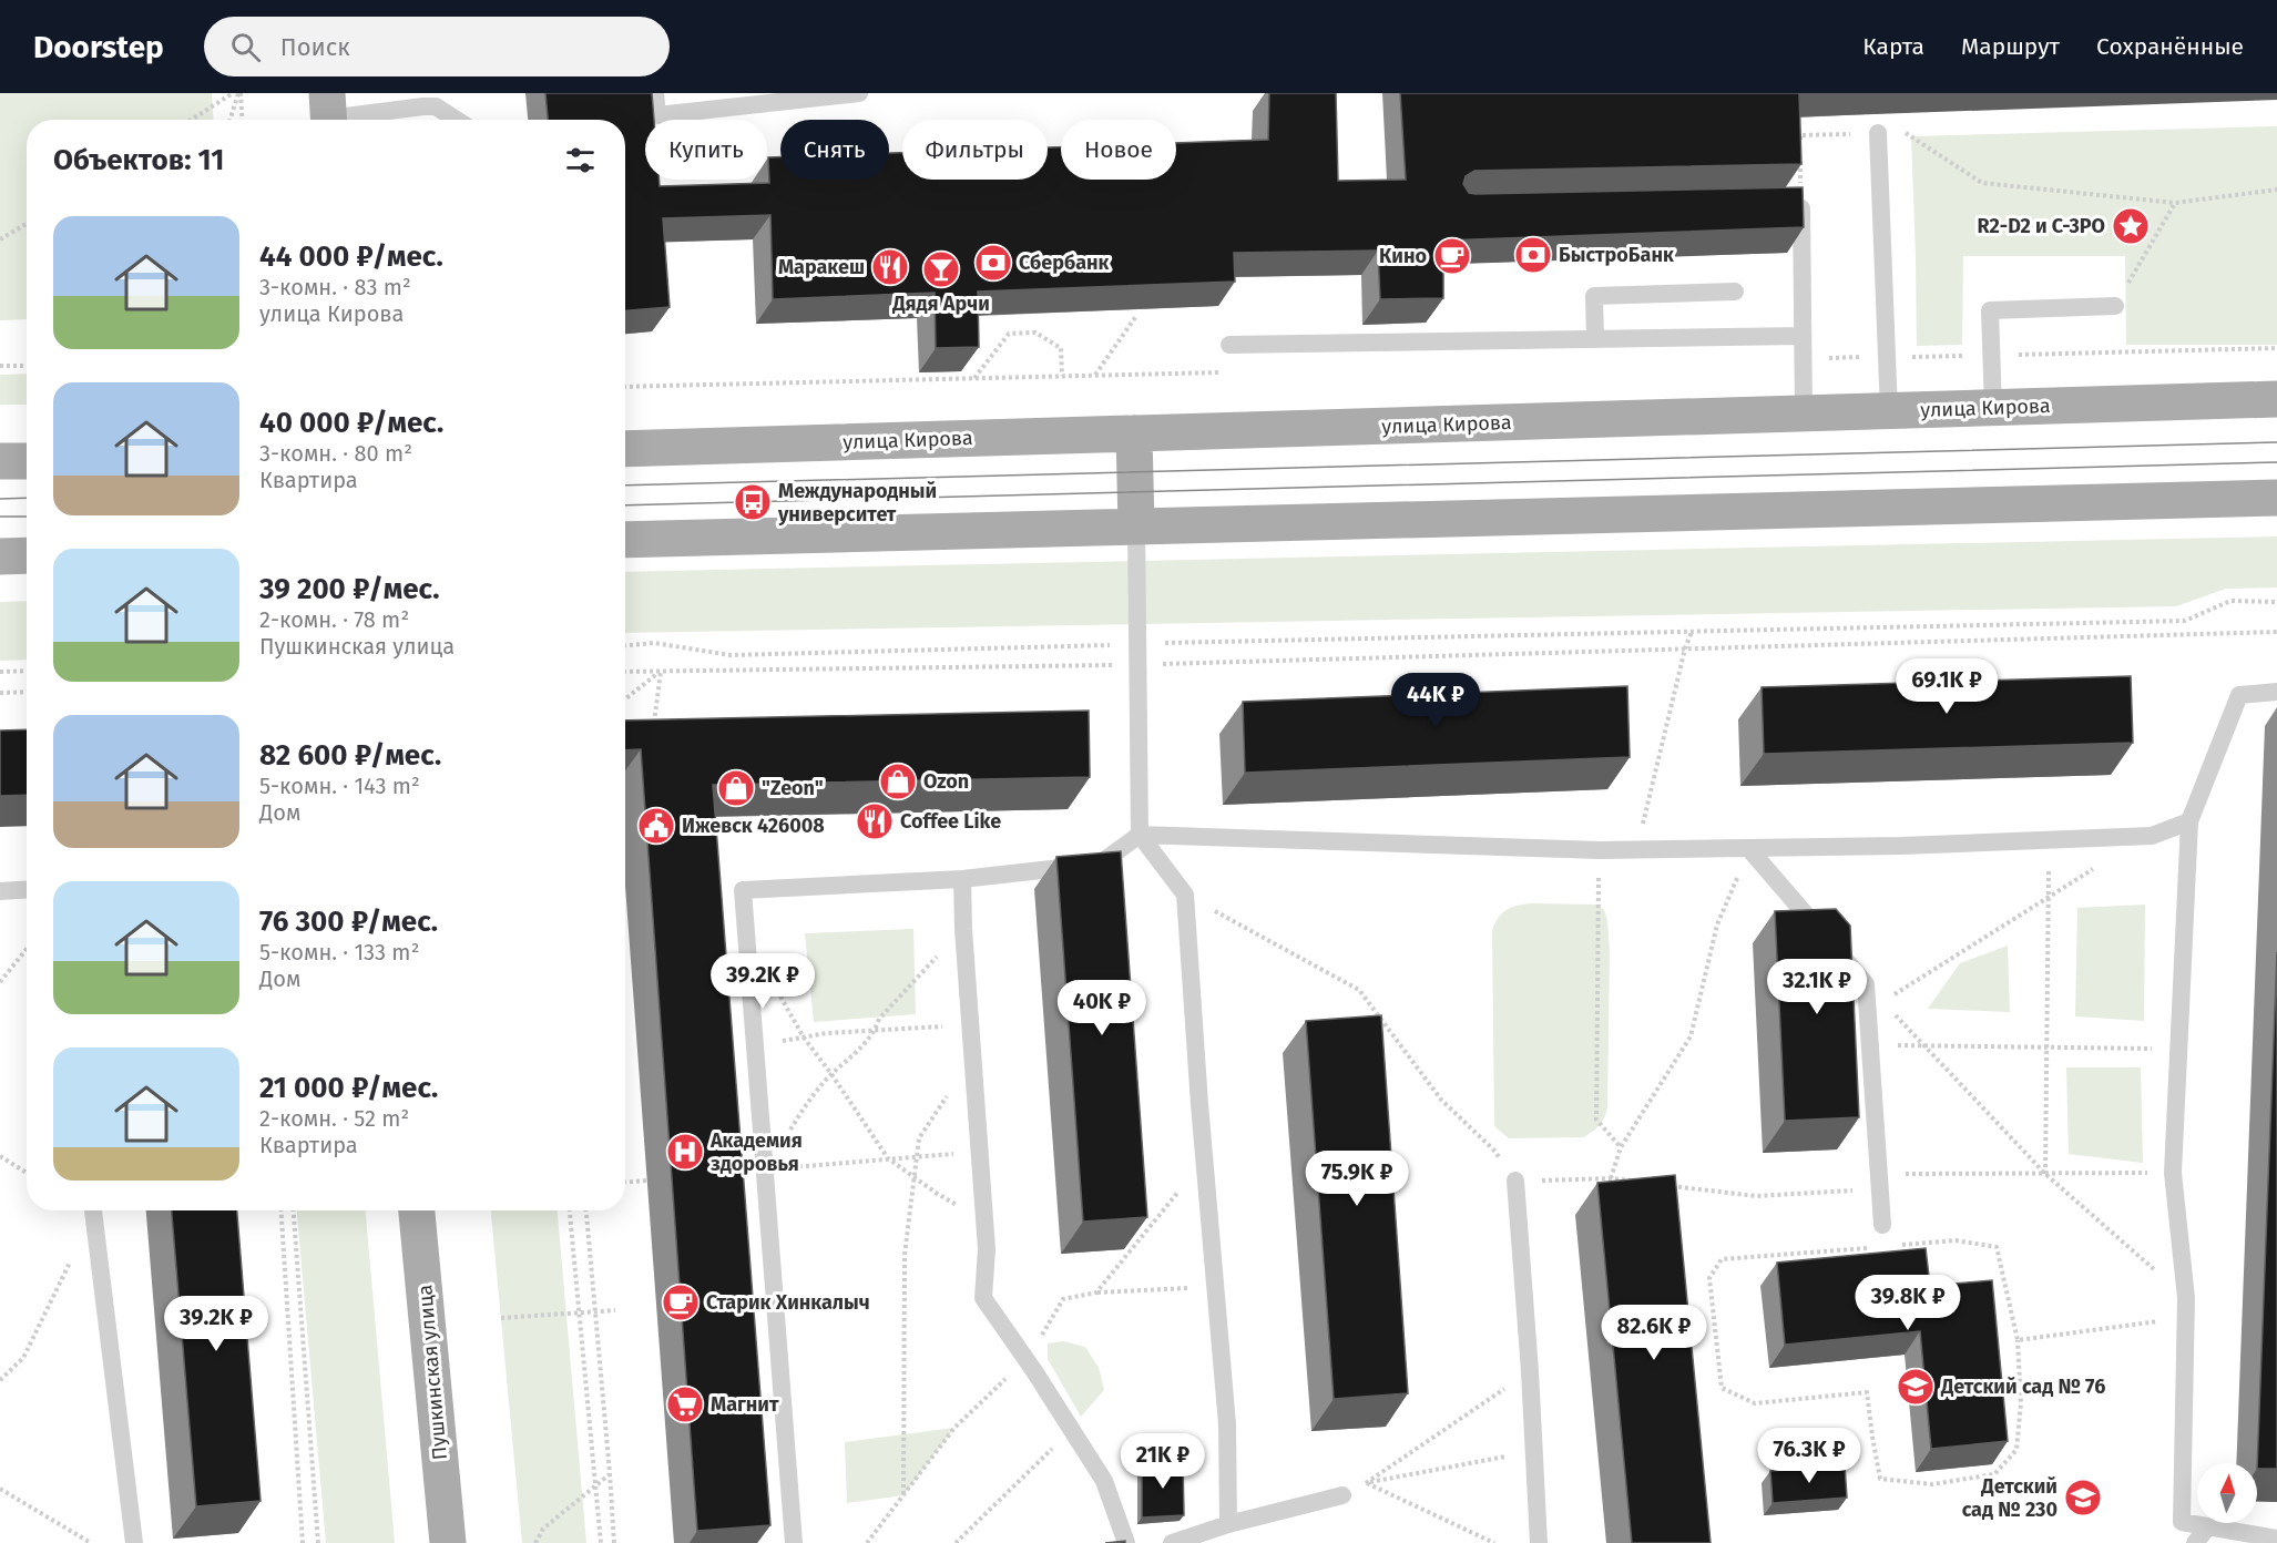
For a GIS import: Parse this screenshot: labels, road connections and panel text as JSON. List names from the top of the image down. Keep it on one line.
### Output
{"streets":{"main road":["улица Кирова","Пушкинская улица"]},"places":{"place":["R2-D2 и C-3PO"],"bank":["БыстроБанк","Сбербанк"],"cafe":["Кино","Старик Хинкалыч"],"restaurant":["Маракеш","Coffee Like"],"bar":["Дядя Арчи"],"bus stop":["Международный университет"],"shop":["Ozon","\"Zeon\""],"public building":["Ижевск 426008"],"hospital":["Академия здоровья"],"school or university":["Детский сад № 76","Детский сад № 230"],"supermarket":["Магнит"]},"north":"top","page":{"header":"Doorstep","search":"Поиск","nav":["Карта","Маршрут","Сохранённые"],"chip":["Купить","Снять","Фильтры","Новое"],"heading":"Объектов: 11","list":[{"name":"44 000 ₽/мес.","note":"3-комн. · 83 m² · улица Кирова"},{"name":"40 000 ₽/мес.","note":"3-комн. · 80 m² · Квартира"},{"name":"39 200 ₽/мес.","note":"2-комн. · 78 m² · Пушкинская улица"},{"name":"82 600 ₽/мес.","note":"5-комн. · 143 m² · Дом"},{"name":"76 300 ₽/мес.","note":"5-комн. · 133 m² · Дом"},{"name":"21 000 ₽/мес.","note":"2-комн. · 52 m² · Квартира"}],"price":["69.1K ₽","44K ₽","39.2K ₽","32.1K ₽","40K ₽","75.9K ₽","39.8K ₽","39.2K ₽","82.6K ₽","76.3K ₽","21K ₽"]}}
